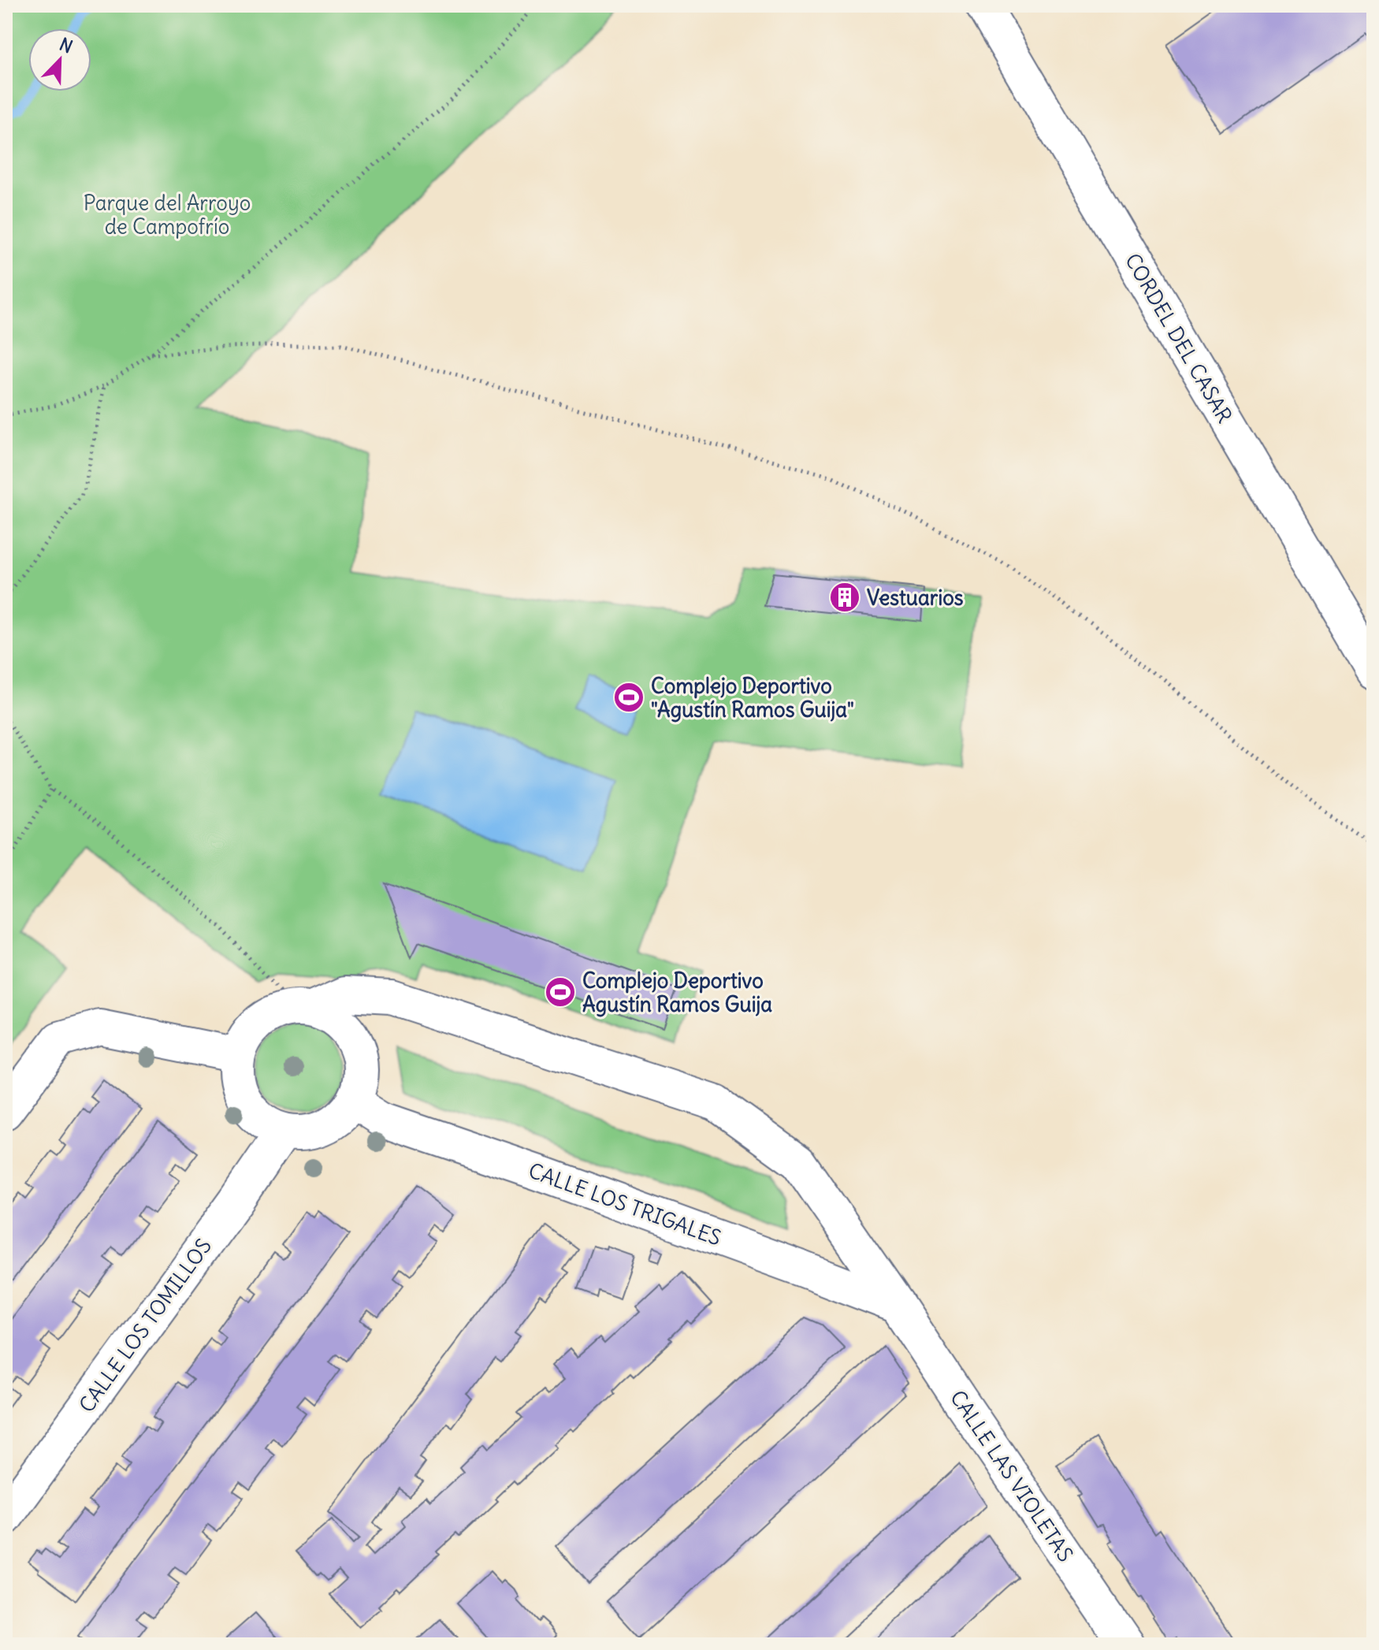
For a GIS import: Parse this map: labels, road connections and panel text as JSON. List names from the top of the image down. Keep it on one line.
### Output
{"streets":{"street":["CORDEL DEL CASAR","CALLE LOS TRIGALES","CALLE LOS TOMILLOS","CALLE LAS VIOLETAS"]},"crossings":[["CALLE LOS TRIGALES","CALLE LOS TOMILLOS"],["CALLE LOS TRIGALES","CALLE LAS VIOLETAS"],["CALLE LOS TOMILLOS","CALLE LAS VIOLETAS"]],"parks":["Parque del Arroyo de Campofrío"],"places":{"building":["Vestuarios"],"sports":["Complejo Deportivo \"Agustín Ramos Guija\"","Complejo Deportivo Agustín Ramos Guija"]},"north":"top right"}
